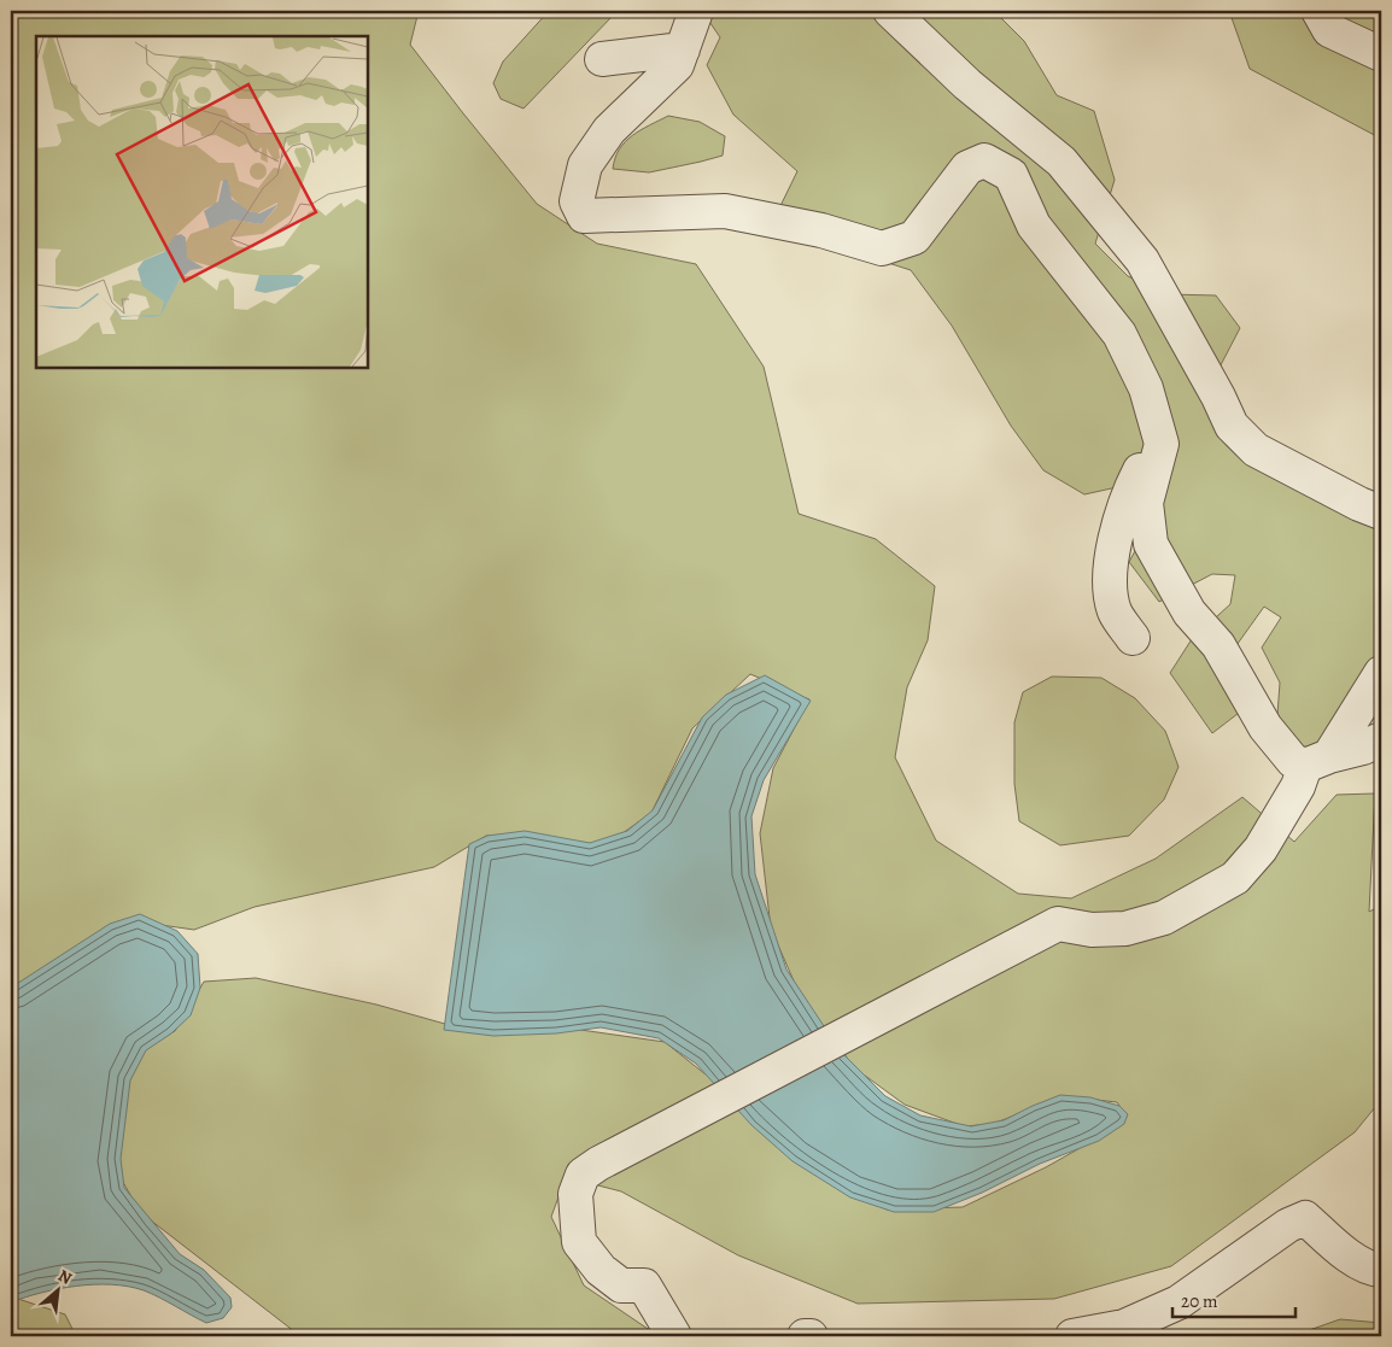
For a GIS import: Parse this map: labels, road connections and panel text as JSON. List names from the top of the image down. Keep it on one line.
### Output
{"scale_bar":"20 m","north":"top right"}
